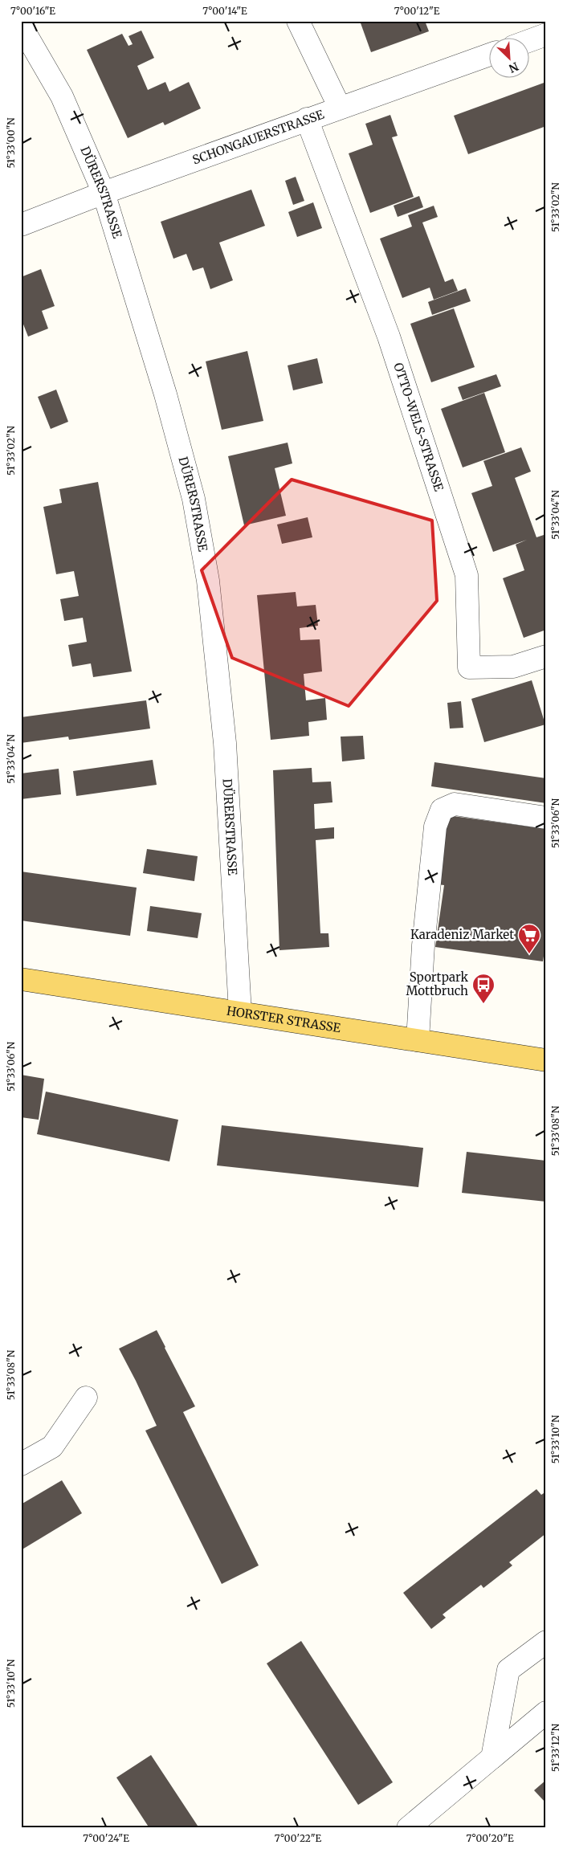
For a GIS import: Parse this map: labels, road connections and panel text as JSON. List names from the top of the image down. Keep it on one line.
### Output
{"streets":{"main road":["HORSTER STRASSE"],"street":["SCHONGAUERSTRASSE","DÜRERSTRASSE","OTTO-WELS-STRASSE"]},"crossings":[["SCHONGAUERSTRASSE","DÜRERSTRASSE"],["SCHONGAUERSTRASSE","OTTO-WELS-STRASSE"],["DÜRERSTRASSE","HORSTER STRASSE"]],"places":{"supermarket":["Karadeniz Market"],"bus stop":["Sportpark Mottbruch"]},"north":"bottom right","coordinates":["7°00'16\"E","7°00'14\"E","7°00'12\"E","51°33'00\"N","51°33'02\"N","51°33'04\"N","51°33'06\"N","51°33'08\"N","51°33'10\"N","51°33'12\"N","7°00'24\"E","7°00'22\"E","7°00'20\"E"]}
